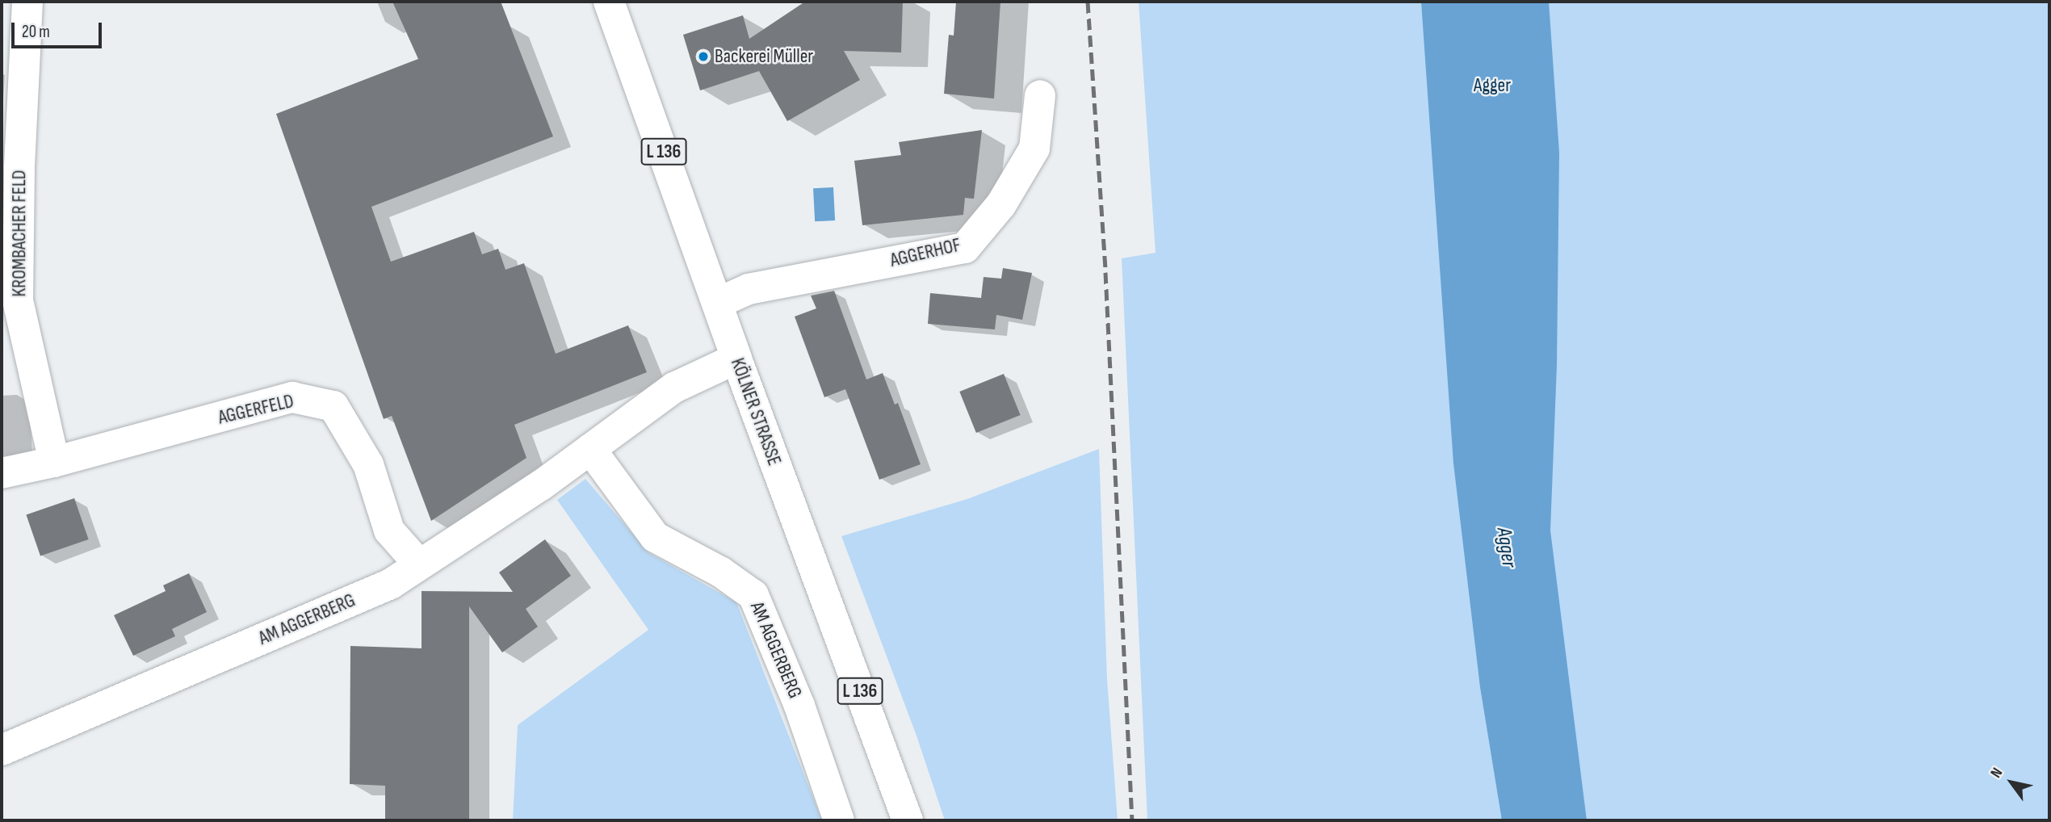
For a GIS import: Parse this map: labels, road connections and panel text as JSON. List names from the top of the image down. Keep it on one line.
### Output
{"streets":{"street":["L 136","KROMBACHER FELD","AGGERHOF","AGGERFELD","KÖLNER STRASSE","AM AGGERBERG"]},"crossings":[["KROMBACHER FELD","AGGERFELD"],["AGGERHOF","KÖLNER STRASSE"],["AGGERFELD","AM AGGERBERG"],["KÖLNER STRASSE","AM AGGERBERG"]],"water":["Agger"],"parks":["Agger"],"places":["Backerei Müller"],"scale_bar":"20 m","north":"top left"}
